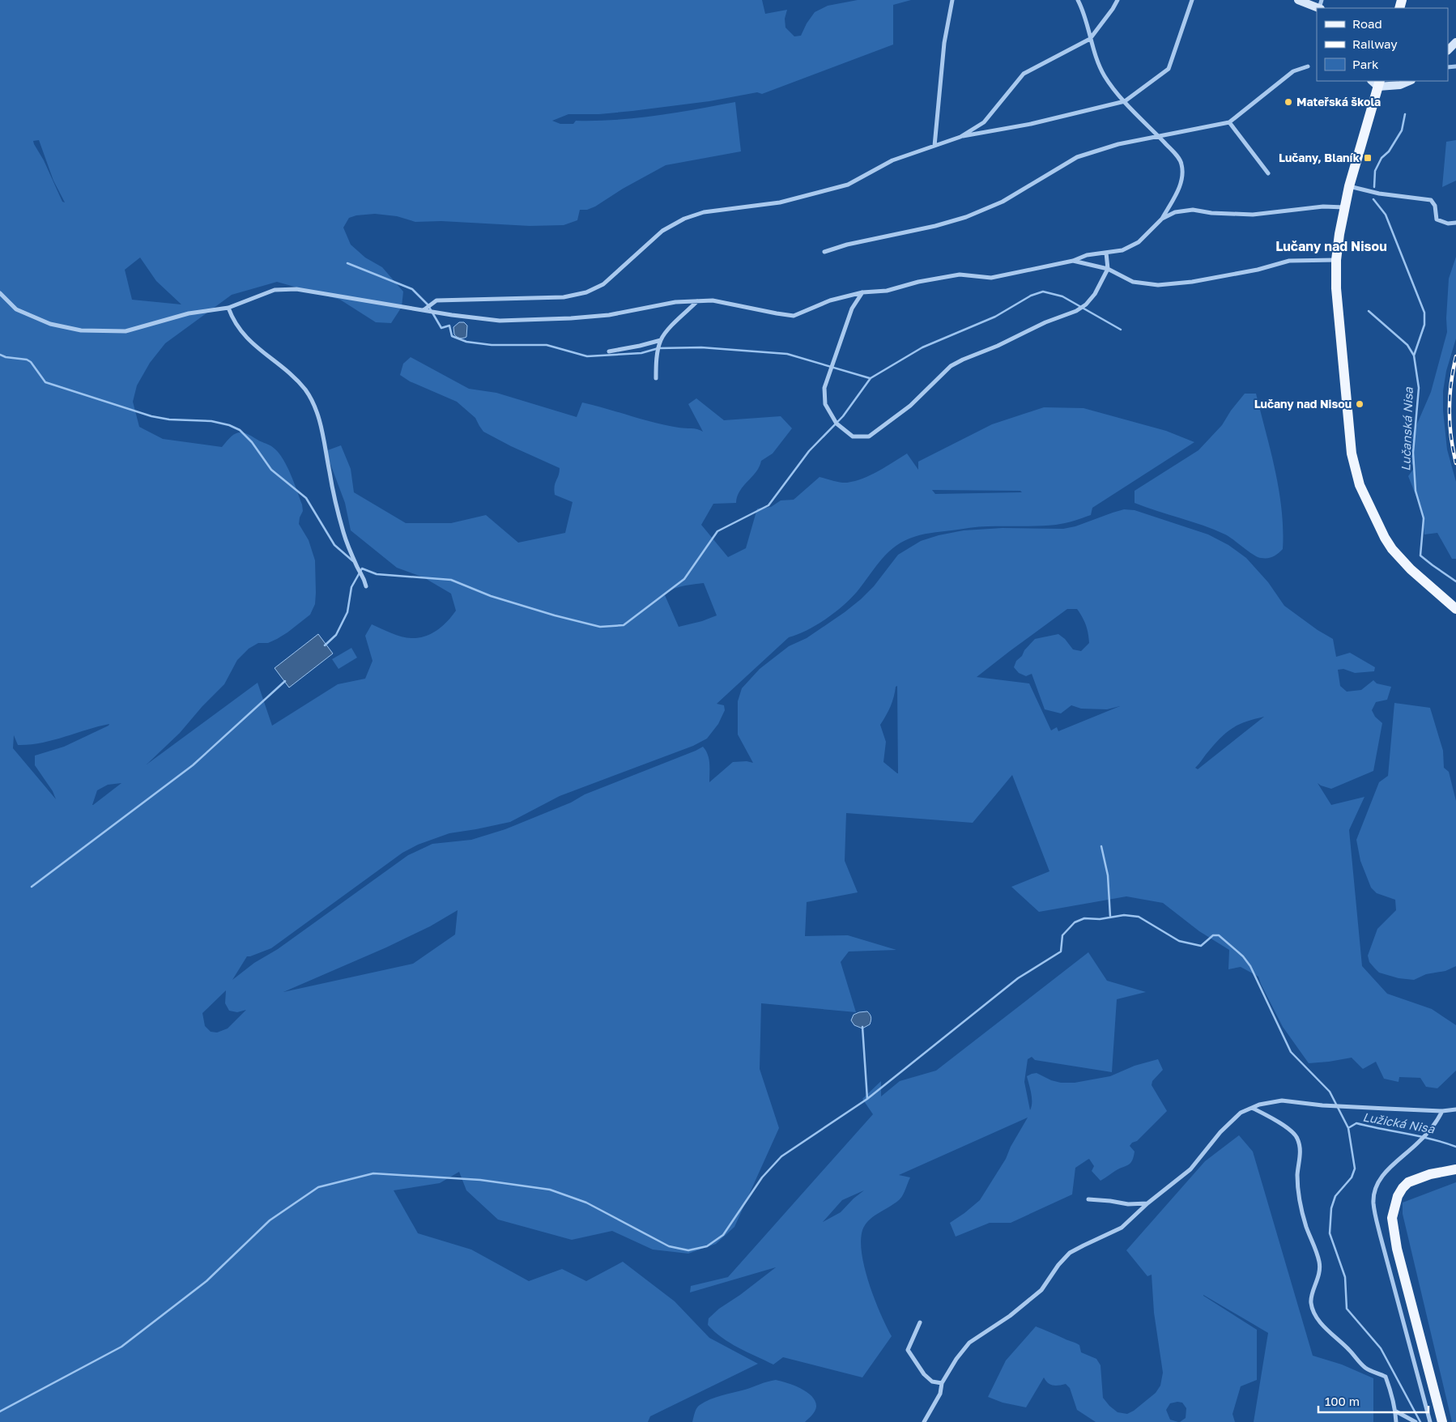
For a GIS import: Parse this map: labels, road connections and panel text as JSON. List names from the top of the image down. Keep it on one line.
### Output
{"districts":["Lučany nad Nisou"],"water":["Lučanská Nisa","Lužická Nisa"],"places":{"other":["Mateřská škola","Lučany nad Nisou"],"transit":["Lučany, Blaník"]},"legend":["Road","Railway","Park"],"scale_bar":"100 m"}
